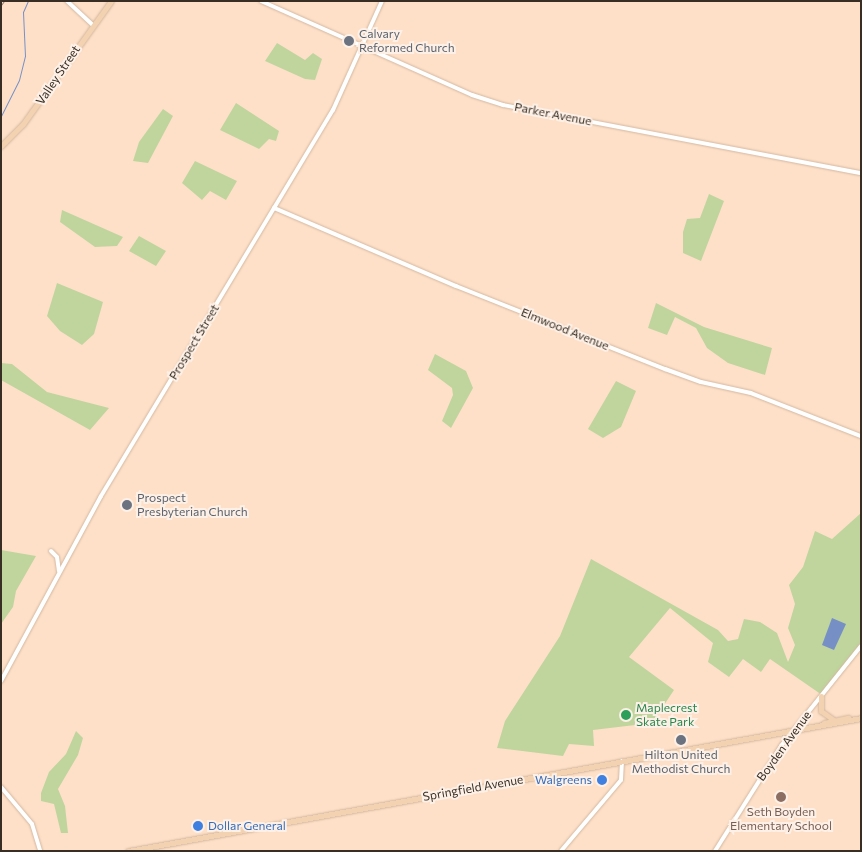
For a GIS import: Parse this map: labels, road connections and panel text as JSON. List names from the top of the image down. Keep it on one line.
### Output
{"streets":{"main road":["Valley Street","Springfield Avenue"],"street":["Parker Avenue","Elmwood Avenue","Prospect Street","Boyden Avenue"]},"crossings":[["Parker Avenue","Prospect Street"],["Elmwood Avenue","Prospect Street"],["Boyden Avenue","Springfield Avenue"]],"places":["Calvary Reformed Church","Prospect Presbyterian Church","Maplecrest Skate Park","Hilton United Methodist Church","Walgreens","Seth Boyden Elementary School","Dollar General"]}
